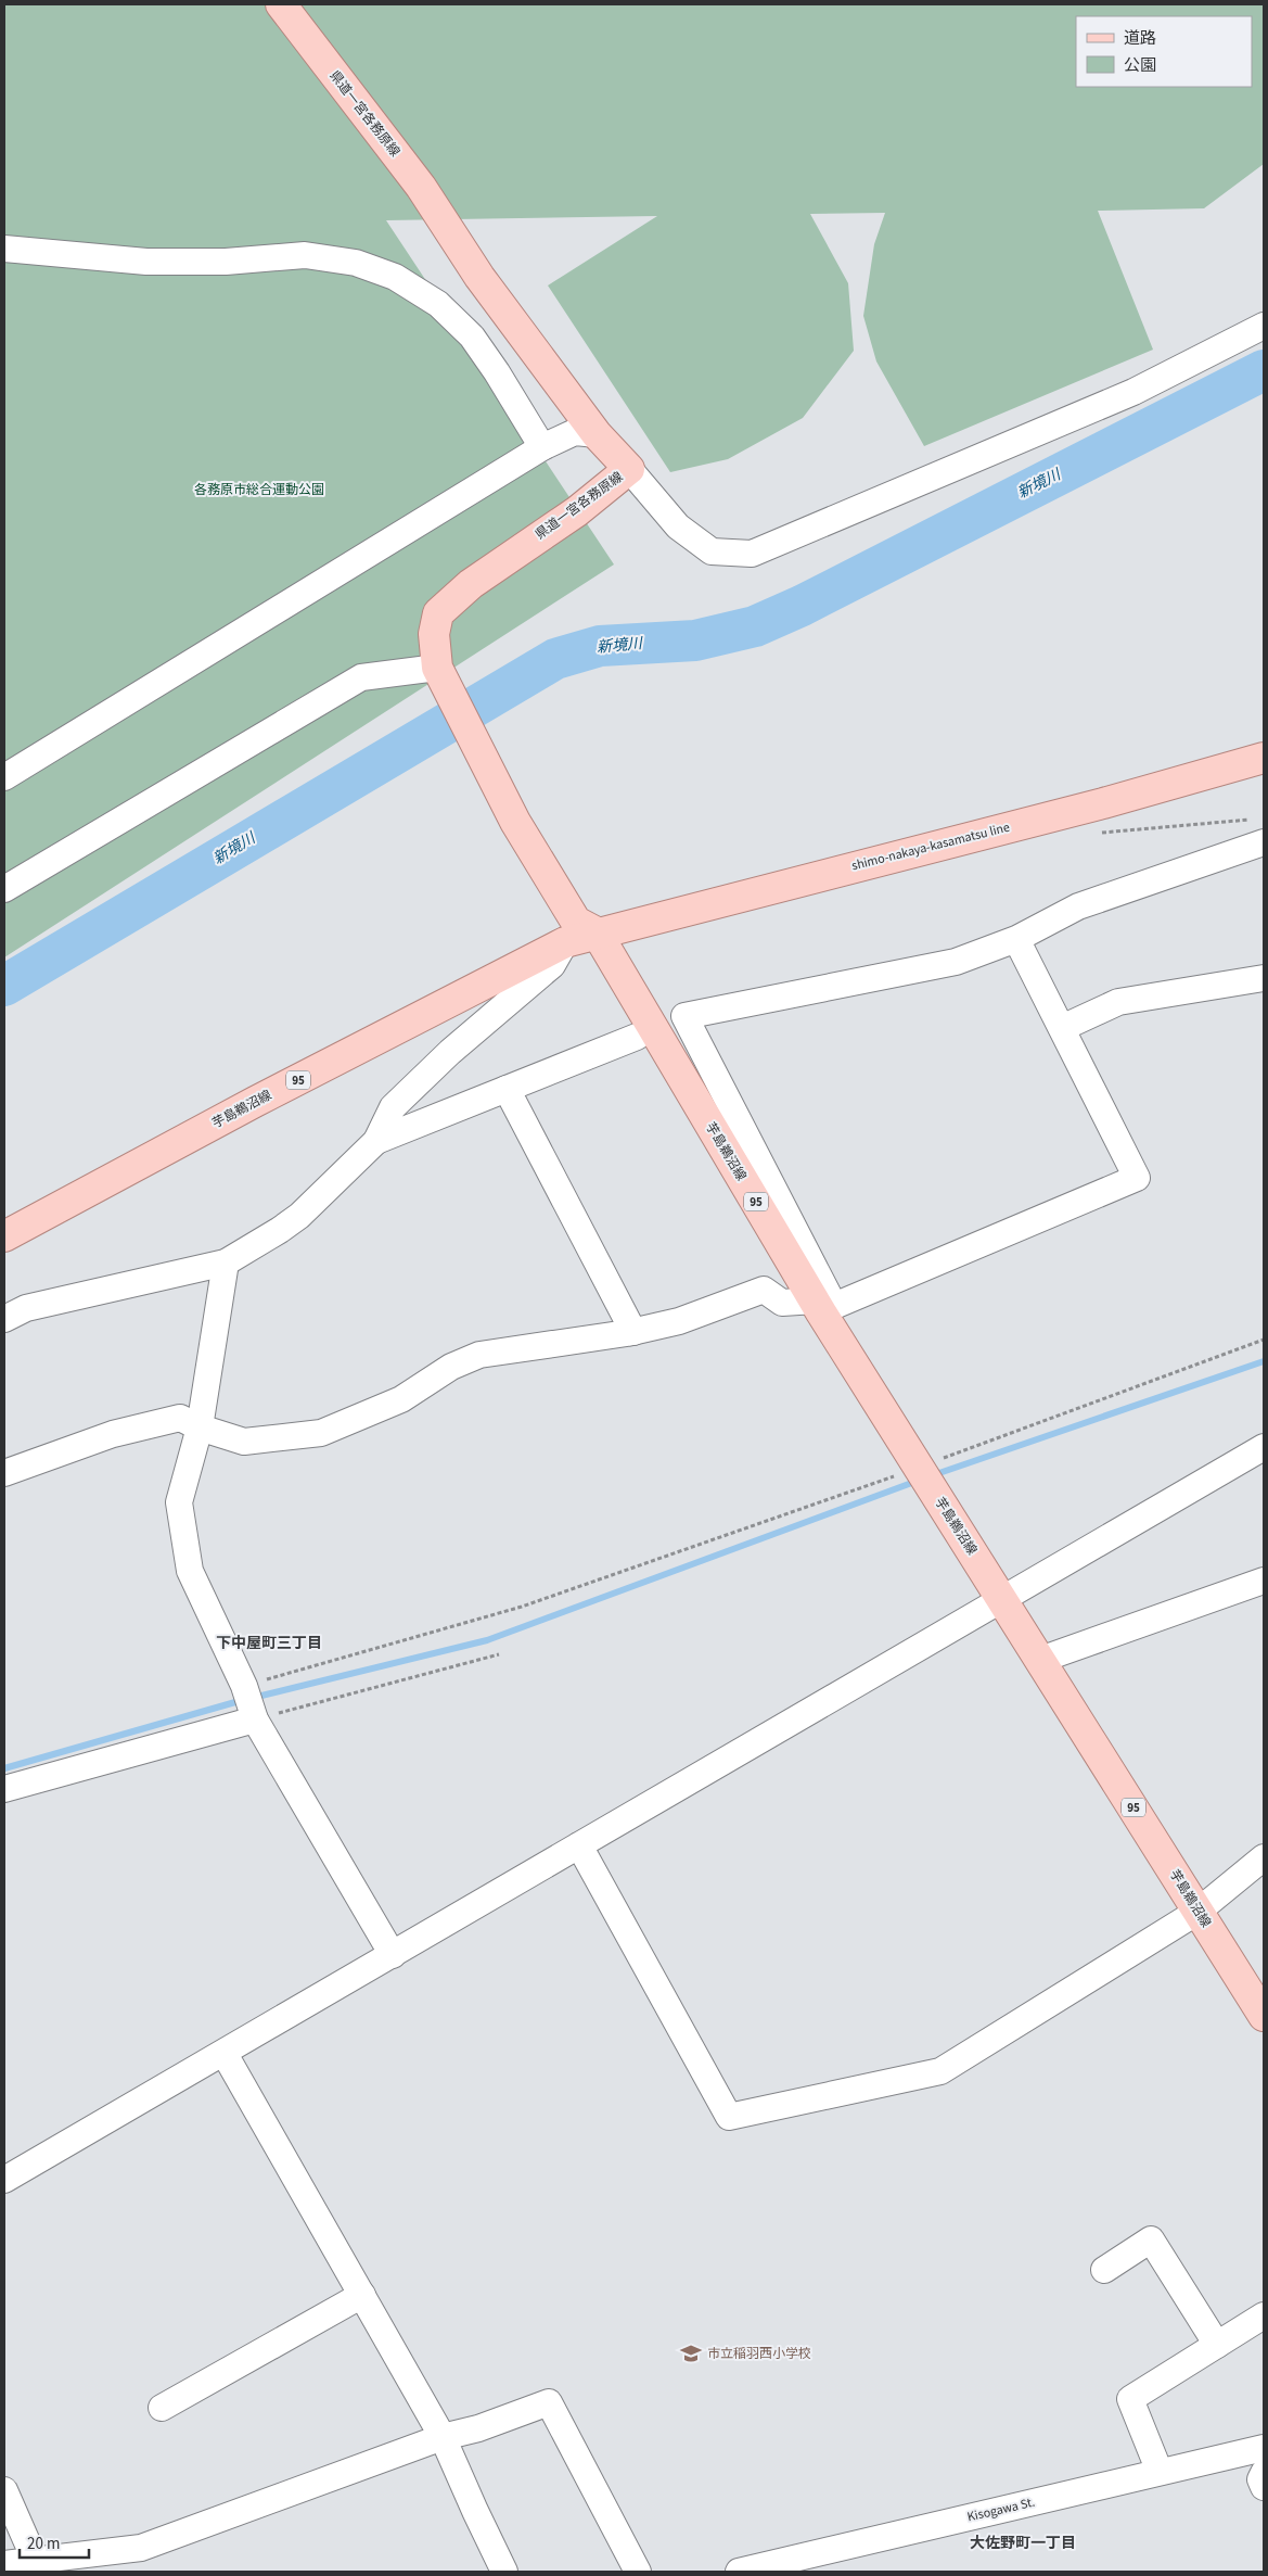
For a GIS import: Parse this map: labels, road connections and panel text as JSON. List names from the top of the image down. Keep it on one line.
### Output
{"streets":{"main road":["県道一宮各務原線","shimo-nakaya-kasamatsu line","95","芋島鵜沼線"],"street":["Kisogawa St."]},"crossings":[["県道一宮各務原線","shimo-nakaya-kasamatsu line"],["県道一宮各務原線","芋島鵜沼線"],["shimo-nakaya-kasamatsu line","芋島鵜沼線"]],"districts":["下中屋町三丁目","大佐野町一丁目"],"water":["新境川"],"parks":["各務原市総合運動公園"],"places":{"school or university":["市立稲羽西小学校"]},"legend":["道路","公園"],"scale_bar":"20 m"}
